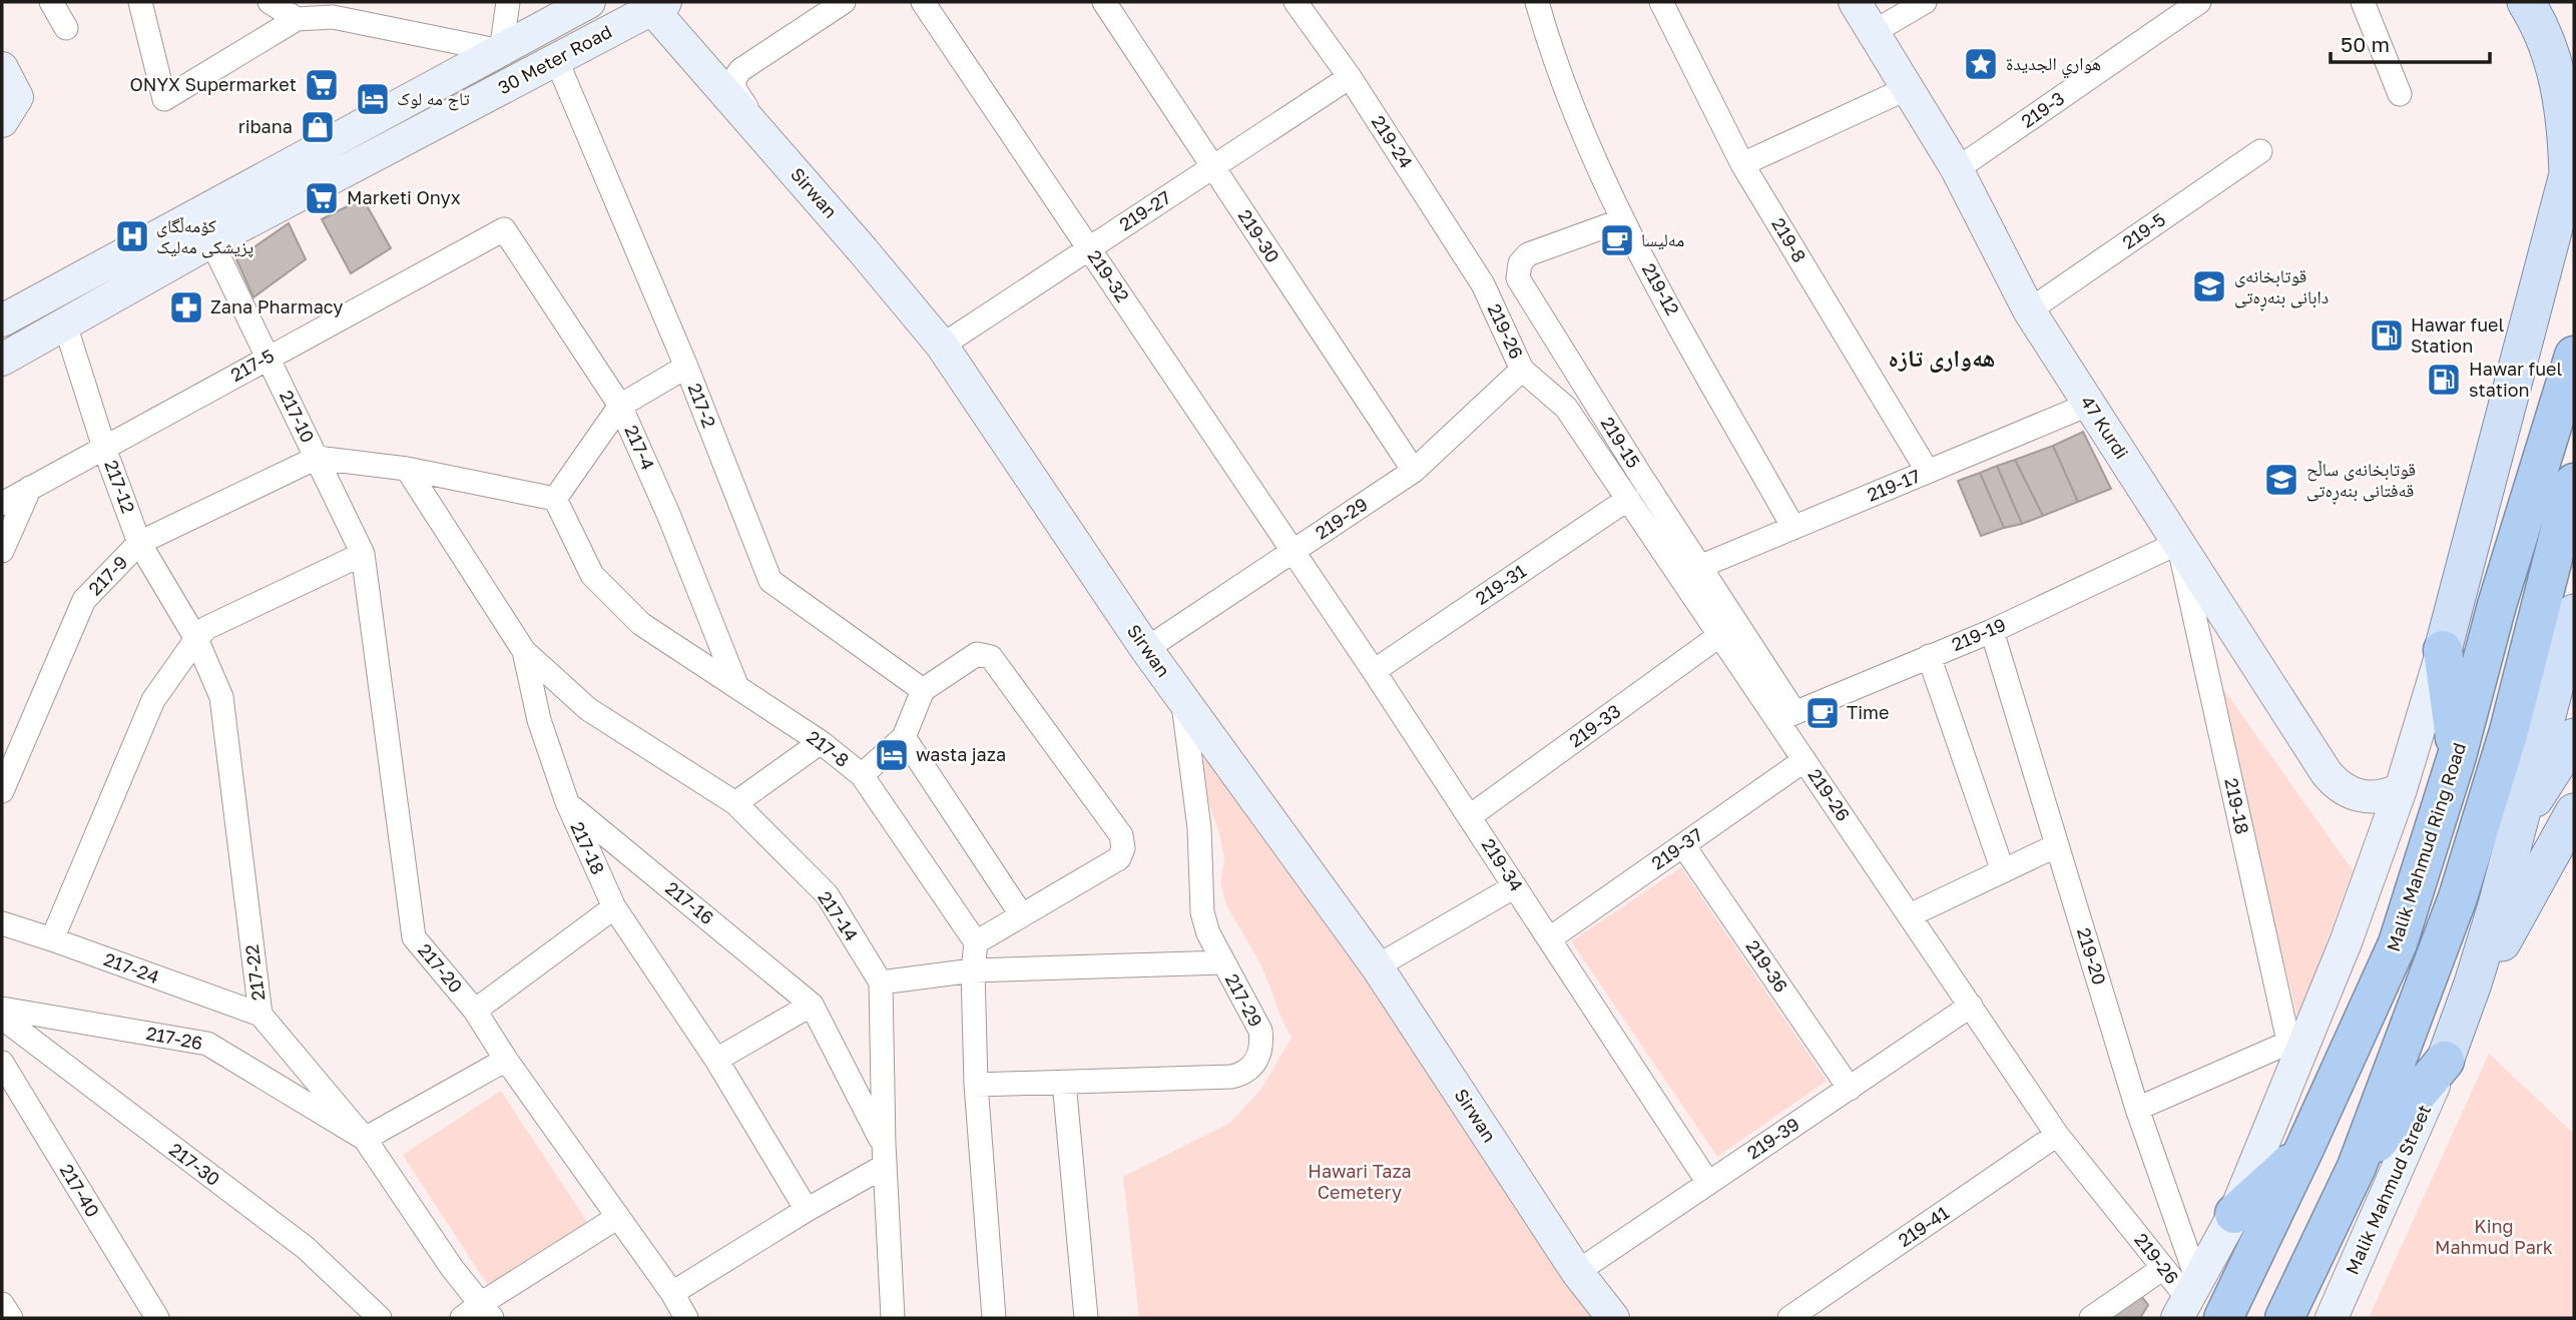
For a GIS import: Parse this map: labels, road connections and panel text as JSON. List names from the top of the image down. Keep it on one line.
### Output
{"streets":{"highway":["Malik Mahmud Ring Road"],"main road":["30 Meter Road","Sirwan","47 Kurdi","Malik Mahmud Street"],"street":["219-3","219-24","219-27","219-5","219-30","219-8","219-32","219-12","219-26","217-5","217-2","217-10","219-15","217-4","219-17","217-12","219-29","217-9","219-31","219-19","219-33","217-8","219-18","217-18","219-37","219-34","217-16","217-14","219-20","219-36","217-24","217-20","217-22","217-29","217-26","219-39","217-30","217-40","219-41"]},"crossings":[["30 Meter Road","Sirwan"],["30 Meter Road","217-2"],["30 Meter Road","217-10"],["30 Meter Road","217-12"],["219-3","47 Kurdi"],["219-24","219-27"],["219-24","219-26"],["Sirwan","219-27"],["Sirwan","219-29"],["Sirwan","217-29"],["Sirwan","219-39"],["219-27","219-30"],["219-27","219-32"],["219-5","47 Kurdi"],["219-30","219-29"],["219-8","219-17"],["219-32","219-29"],["219-32","219-34"],["219-12","219-15"],["219-12","219-17"],["219-26","219-15"],["219-26","219-29"],["219-26","219-31"],["219-26","219-19"],["219-26","219-33"],["219-26","219-37"],["219-26","219-20"],["219-26","219-39"],["219-26","219-41"],["217-5","217-10"],["217-5","217-4"],["217-5","217-12"],["217-10","217-9"],["217-10","217-20"],["47 Kurdi","219-17"],["47 Kurdi","219-19"],["47 Kurdi","219-18"],["219-15","219-17"],["219-15","219-19"],["217-4","217-8"],["217-12","217-9"],["217-12","217-22"],["219-29","219-34"],["219-31","219-34"],["219-19","219-18"],["219-19","219-20"],["219-33","219-34"],["217-18","217-16"],["217-18","217-14"],["219-37","219-34"],["219-37","219-36"],["219-34","219-39"],["219-36","219-39"],["217-24","217-22"],["217-22","217-26"]],"districts":["هەواری تازە"],"parks":["Hawari Taza Cemetery","King Mahmud Park"],"places":{"place":["هواري الجديدة"],"supermarket":["ONYX Supermarket","Marketi Onyx"],"hotel":["تاج مه لوک","wasta jaza"],"shop":["ribana"],"hospital":["کۆمەڵگای پزیشکی مەلیک"],"cafe":["مەلیسا","Time"],"school or university":["قوتابخانەی دابانی بنەڕەتی","قوتابخانەی ساڵح قەفتانی بنەڕەتی"],"pharmacy":["Zana Pharmacy"],"fuel station":["Hawar fuel Station","Hawar fuel station"]},"scale_bar":"50 m"}
